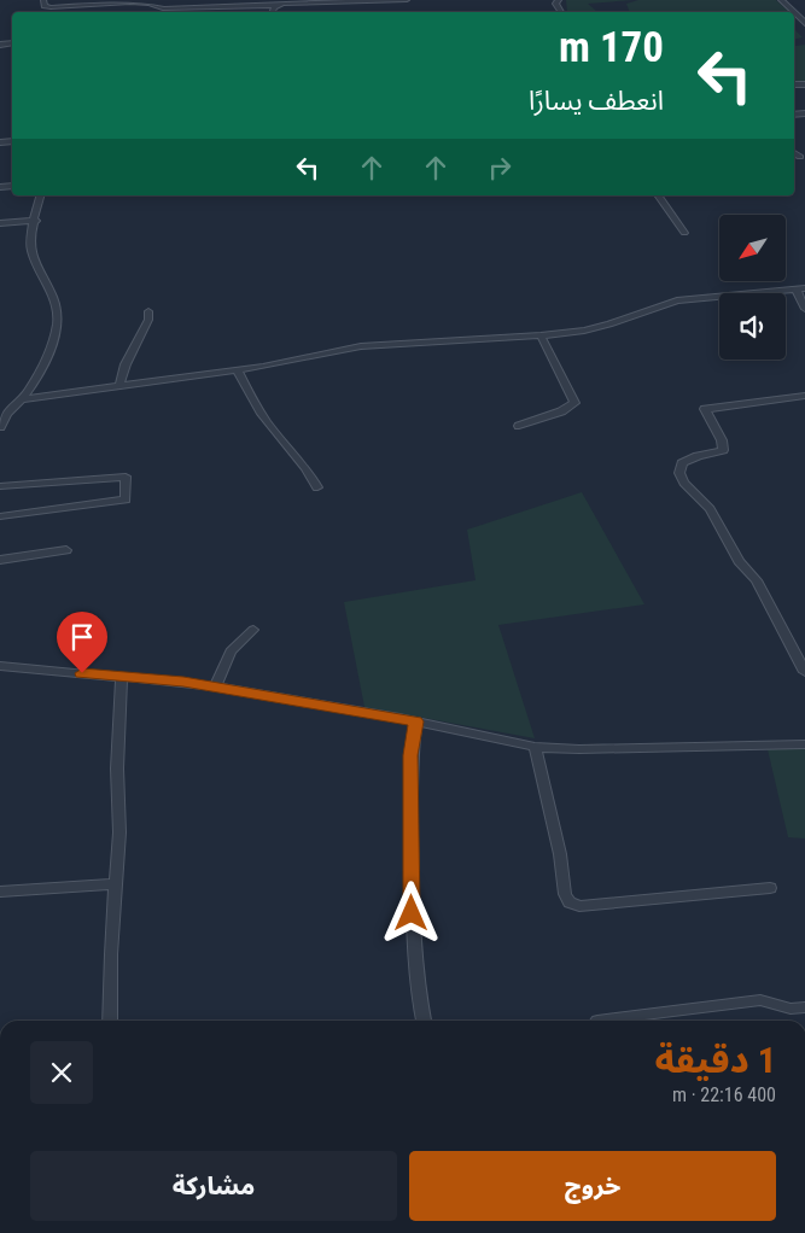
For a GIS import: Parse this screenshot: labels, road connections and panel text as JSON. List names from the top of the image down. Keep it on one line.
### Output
{"north":"bottom left","page":{"turn":["170 m","انعطف يسارًا"],"heading":["1 دقيقة","400 m · 22:16"],"buttons":["خروج","مشاركة"]}}
